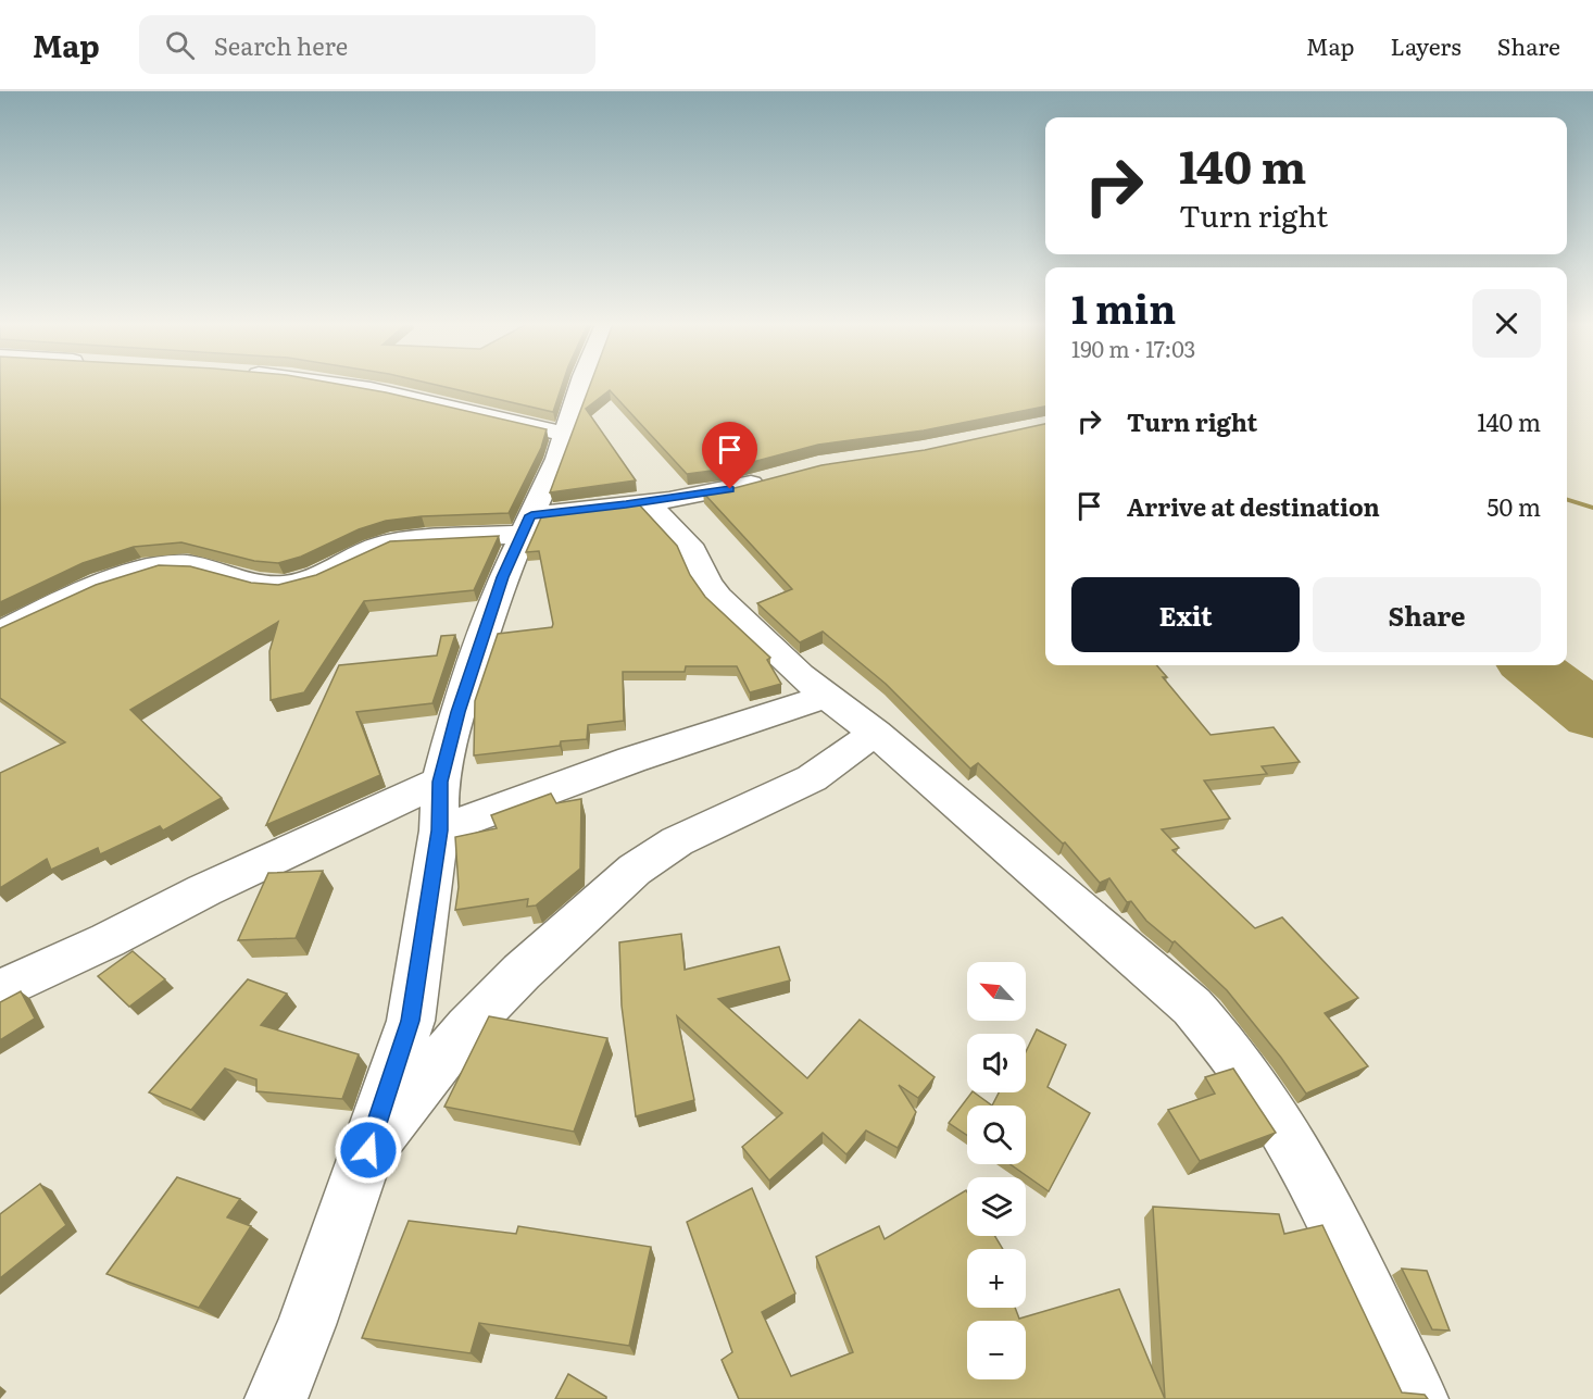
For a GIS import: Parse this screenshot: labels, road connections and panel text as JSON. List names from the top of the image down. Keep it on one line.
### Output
{"north":"top left","page":{"header":"Map","search":"Search here","nav":["Map","Layers","Share"],"turn":["140 m","Turn right"],"heading":["1 min","190 m · 17:03"],"list":[{"name":"Turn right","value":"140 m"},{"name":"Arrive at destination","value":"50 m"}],"buttons":["Exit","Share"],"map_buttons":["+","−"]}}
